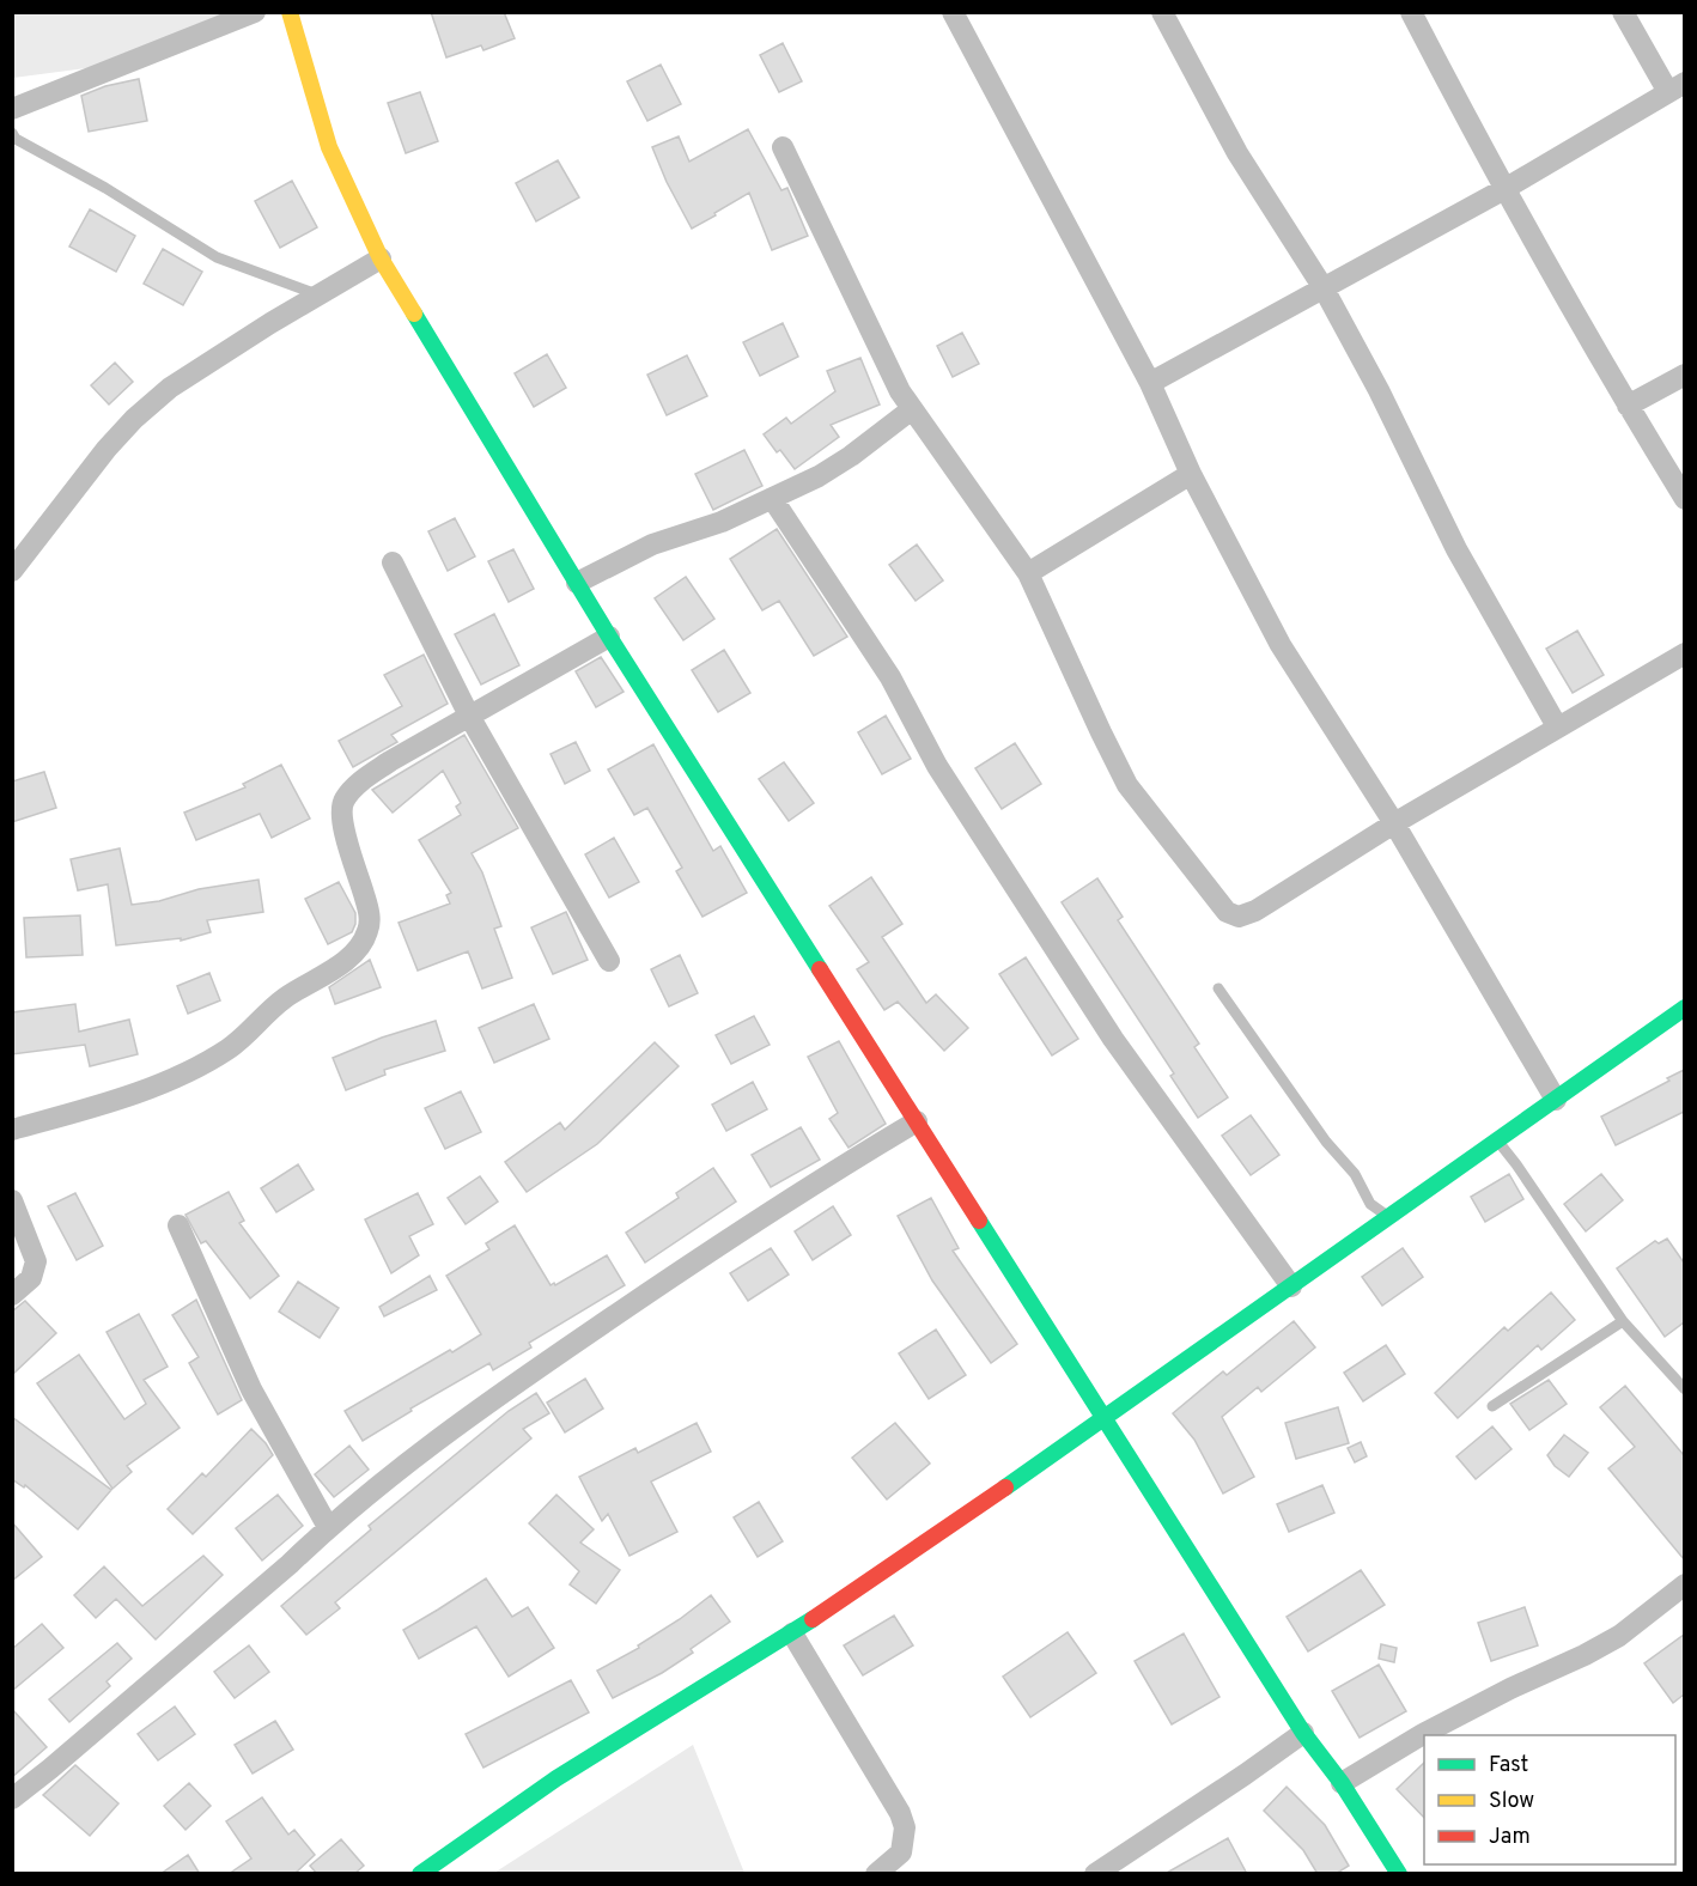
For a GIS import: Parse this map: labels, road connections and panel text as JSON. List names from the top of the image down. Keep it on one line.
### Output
{"legend":["Fast","Slow","Jam"]}
